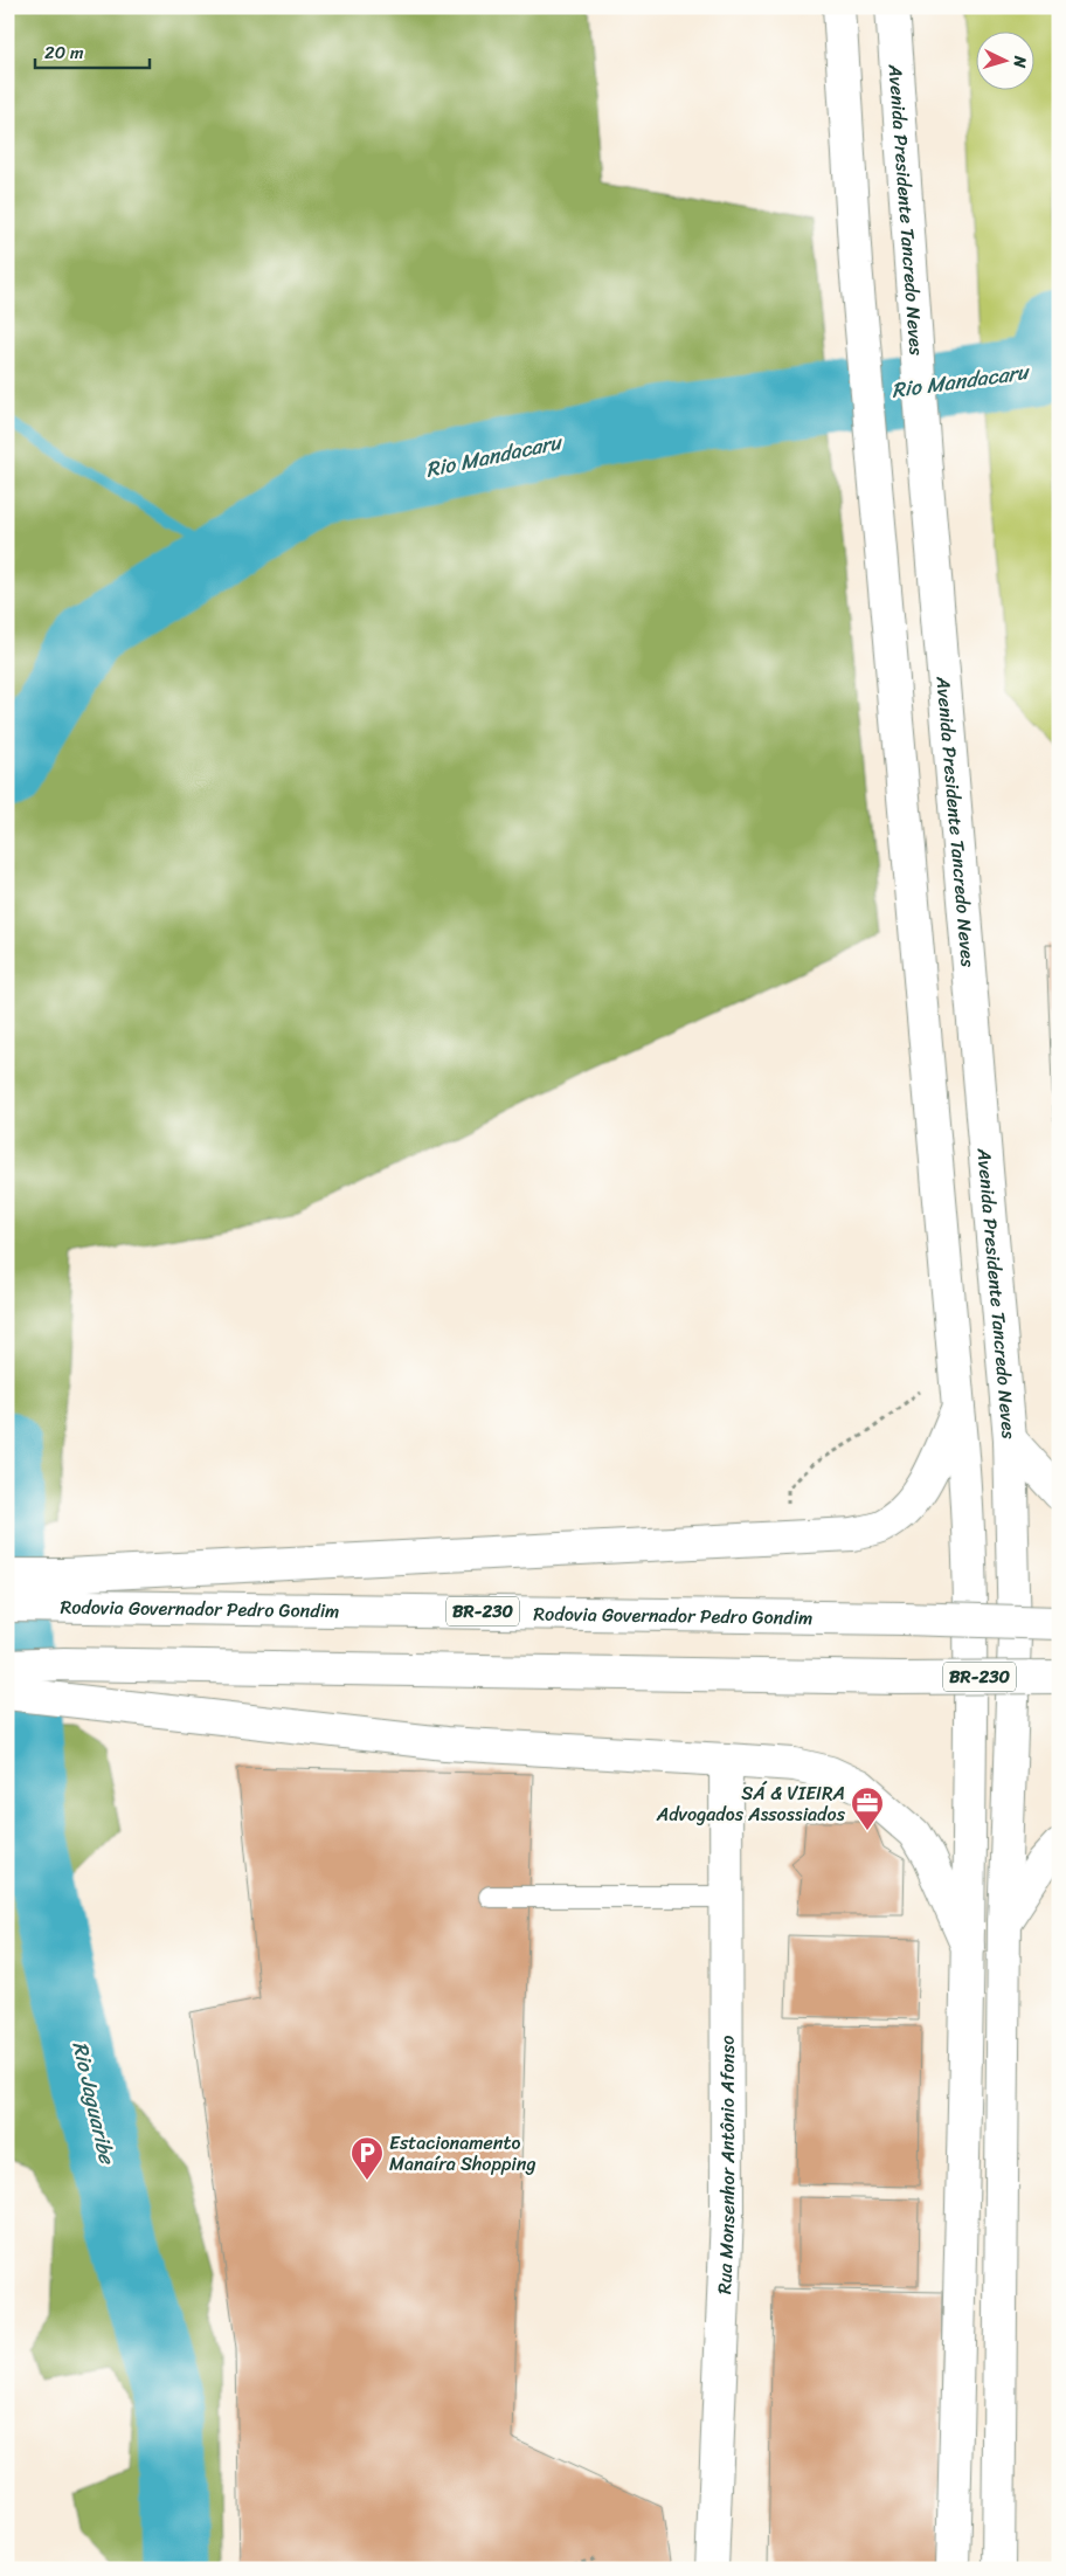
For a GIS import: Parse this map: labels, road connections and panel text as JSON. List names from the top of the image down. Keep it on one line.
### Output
{"streets":{"main road":["Avenida Presidente Tancredo Neves","Rodovia Governador Pedro Gondim","BR-230","Rua Monsenhor Antônio Afonso"]},"water":["Rio Mandacaru","Rio Jaguaribe"],"places":{"office":["SÁ & VIEIRA Advogados Assossiados"],"parking":["Estacionamento Manaíra Shopping"]},"scale_bar":"20 m","north":"right"}
